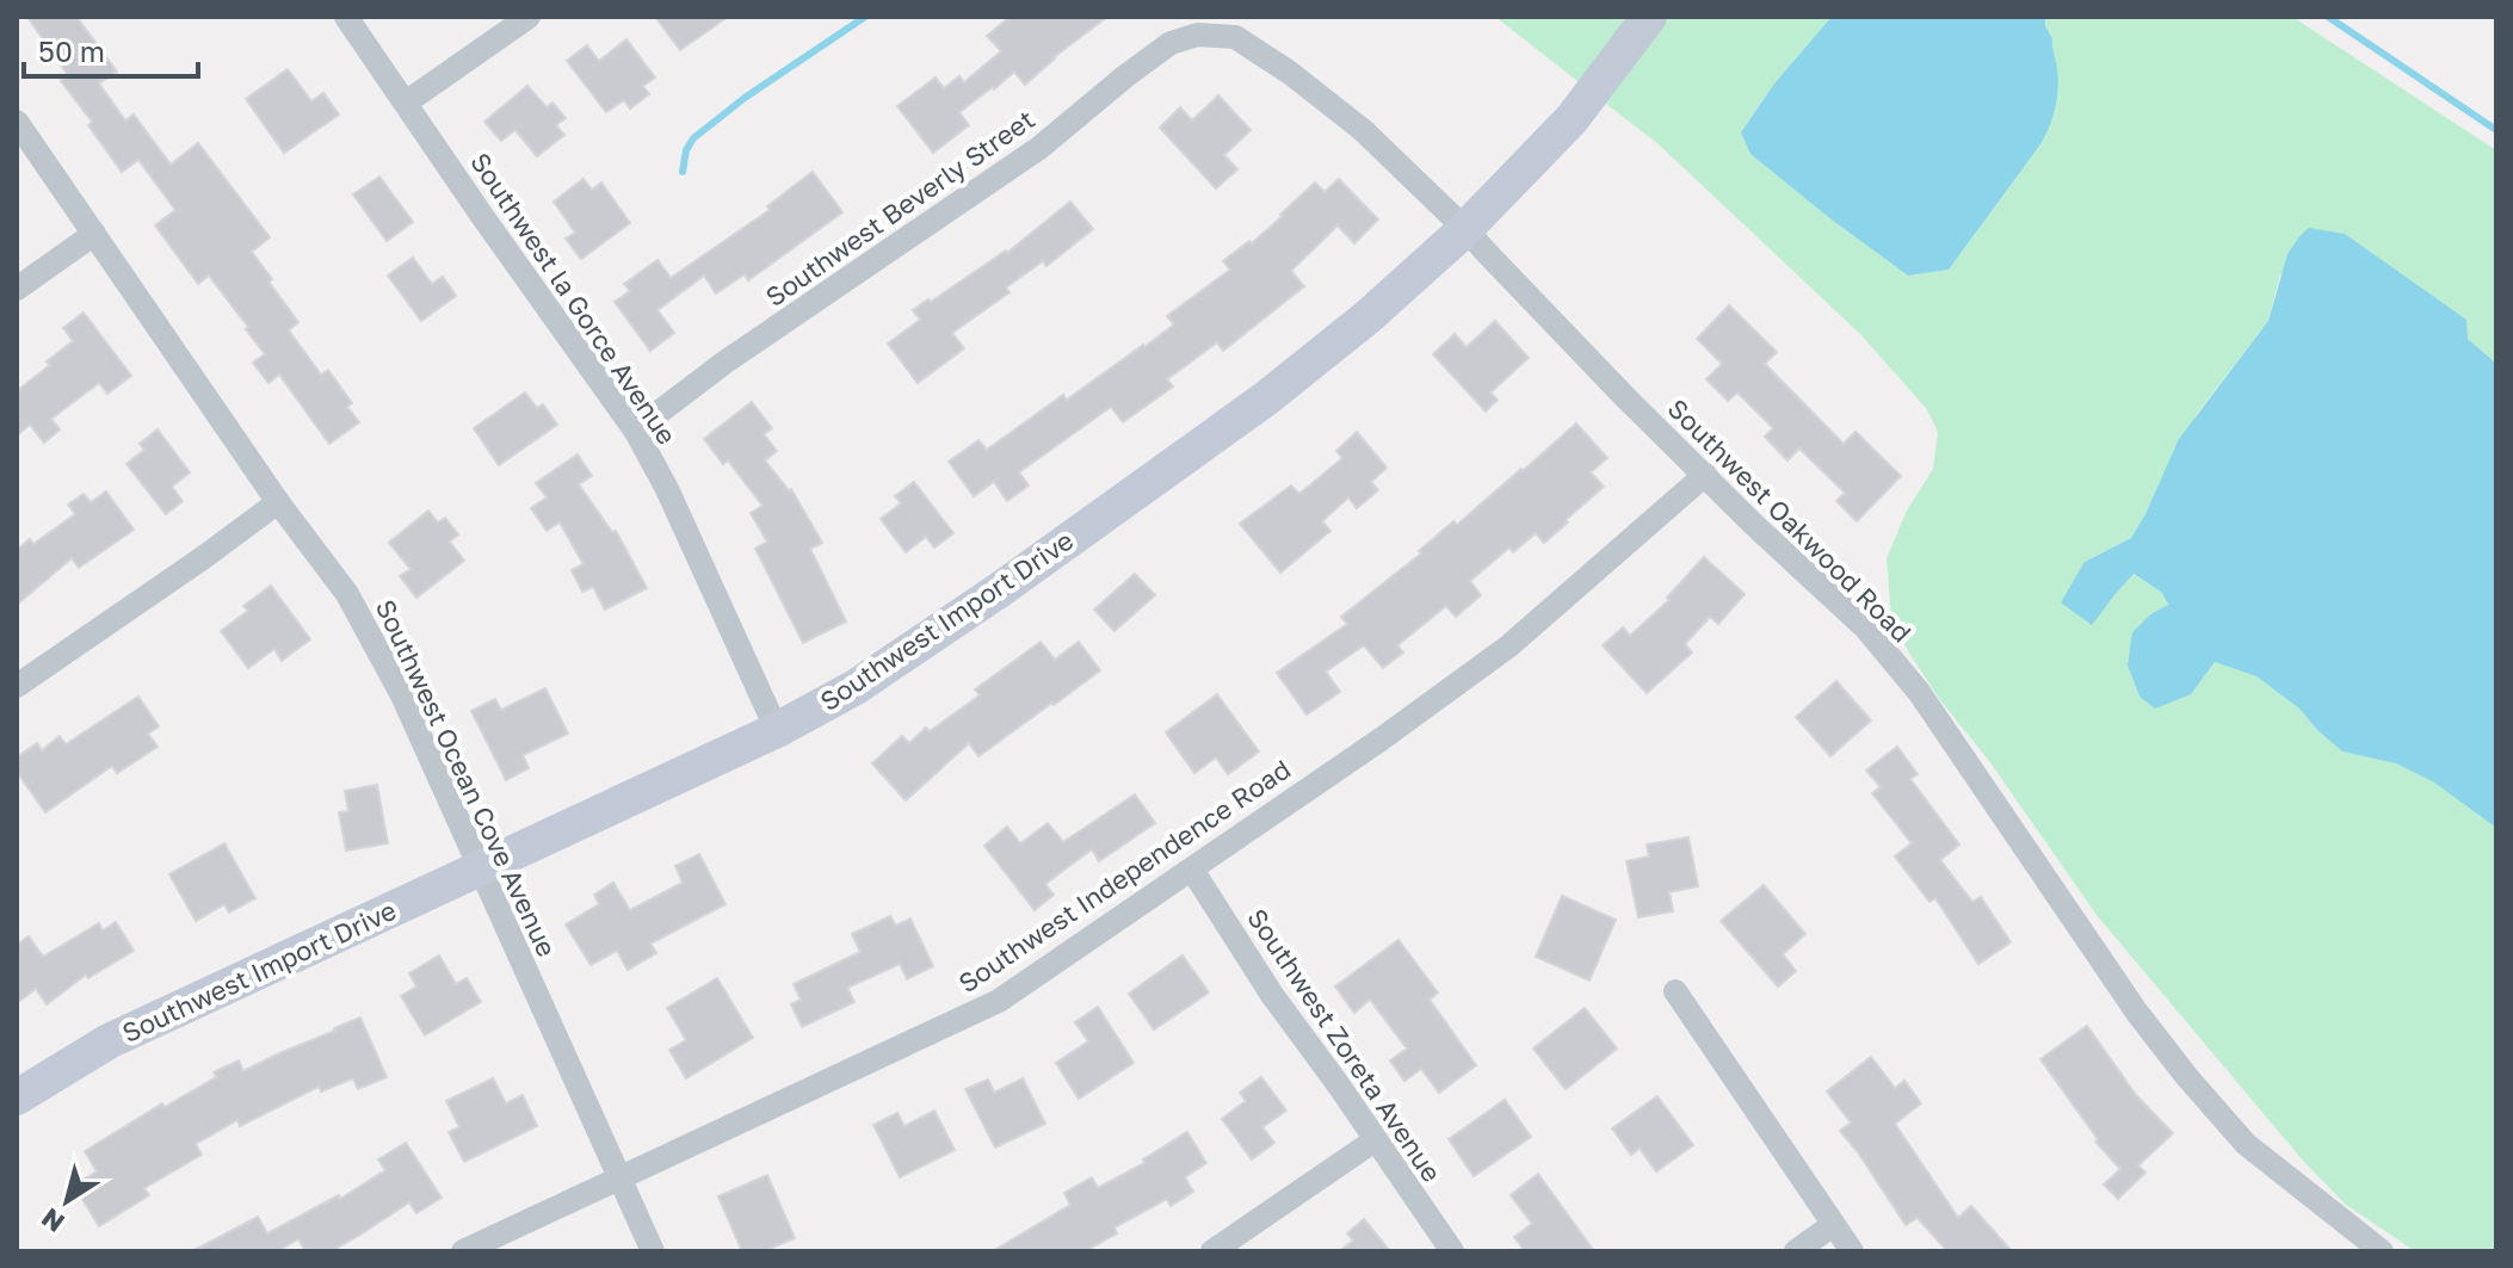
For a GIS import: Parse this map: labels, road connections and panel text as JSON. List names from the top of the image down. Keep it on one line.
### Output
{"streets":{"street":["Southwest Beverly Street","Southwest la Gorce Avenue","Southwest Oakwood Road","Southwest Import Drive","Southwest Ocean Cove Avenue","Southwest Independence Road","Southwest Zoreta Avenue"]},"crossings":[["Southwest Beverly Street","Southwest la Gorce Avenue"],["Southwest Beverly Street","Southwest Oakwood Road"],["Southwest la Gorce Avenue","Southwest Import Drive"],["Southwest Oakwood Road","Southwest Import Drive"],["Southwest Oakwood Road","Southwest Independence Road"],["Southwest Import Drive","Southwest Ocean Cove Avenue"],["Southwest Ocean Cove Avenue","Southwest Independence Road"],["Southwest Independence Road","Southwest Zoreta Avenue"]],"scale_bar":"50 m","north":"bottom left"}
